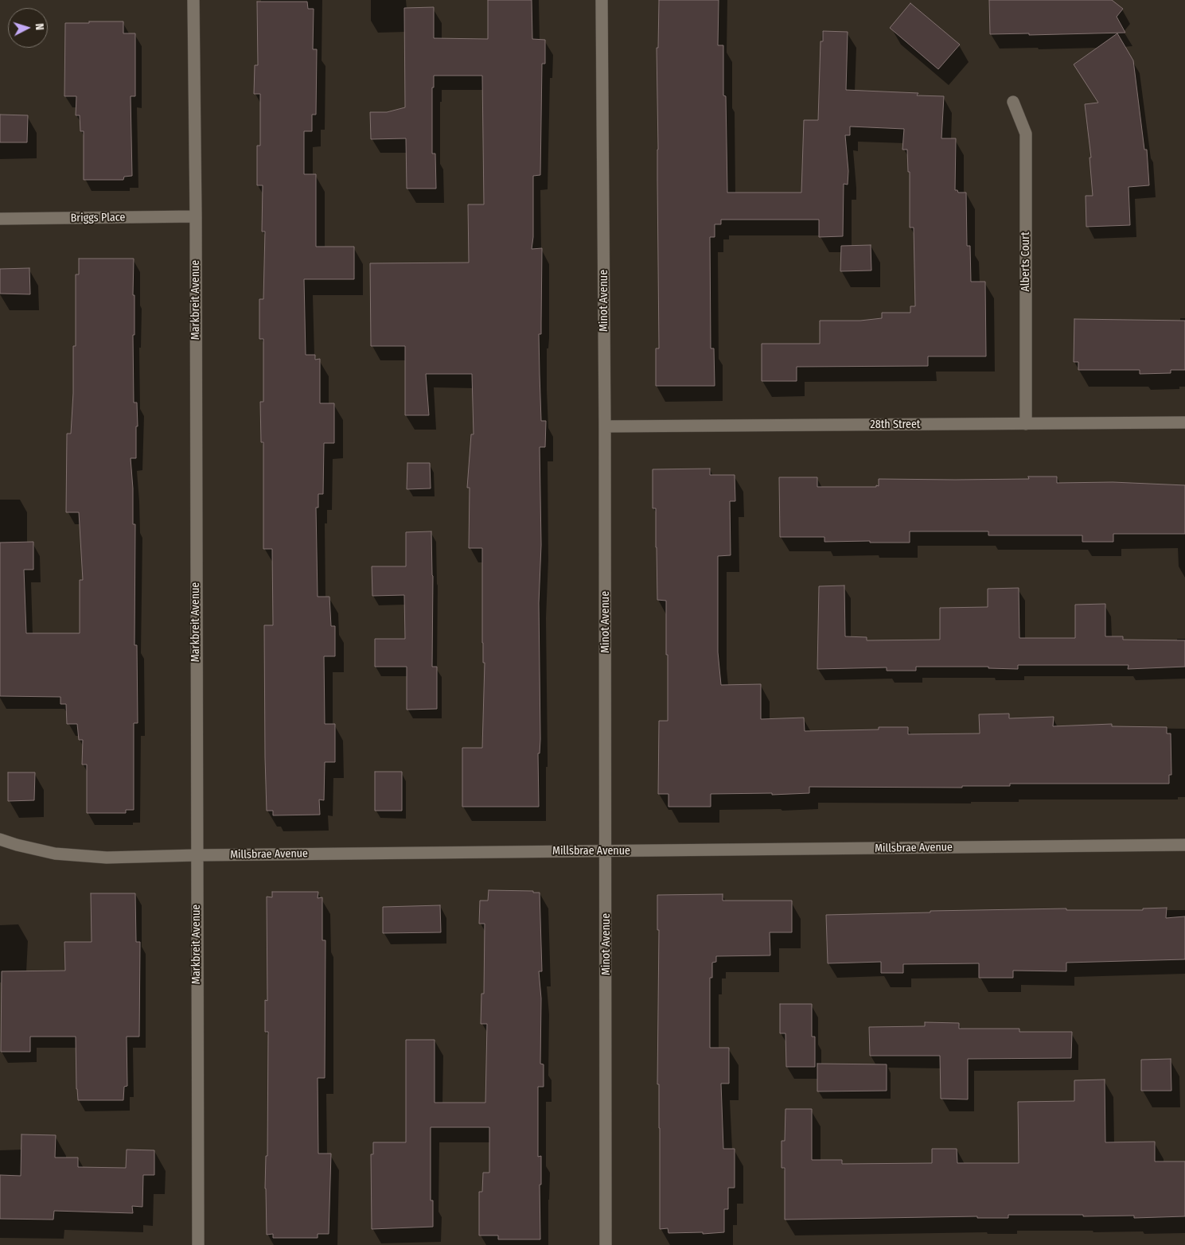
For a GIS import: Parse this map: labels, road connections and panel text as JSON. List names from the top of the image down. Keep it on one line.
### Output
{"streets":{"street":["Briggs Place","Alberts Court","Markbreit Avenue","Minot Avenue","28th Street","Millsbrae Avenue"]},"crossings":[["Briggs Place","Markbreit Avenue"],["Alberts Court","28th Street"],["Markbreit Avenue","Millsbrae Avenue"],["Minot Avenue","28th Street"],["Minot Avenue","Millsbrae Avenue"]],"north":"right"}
